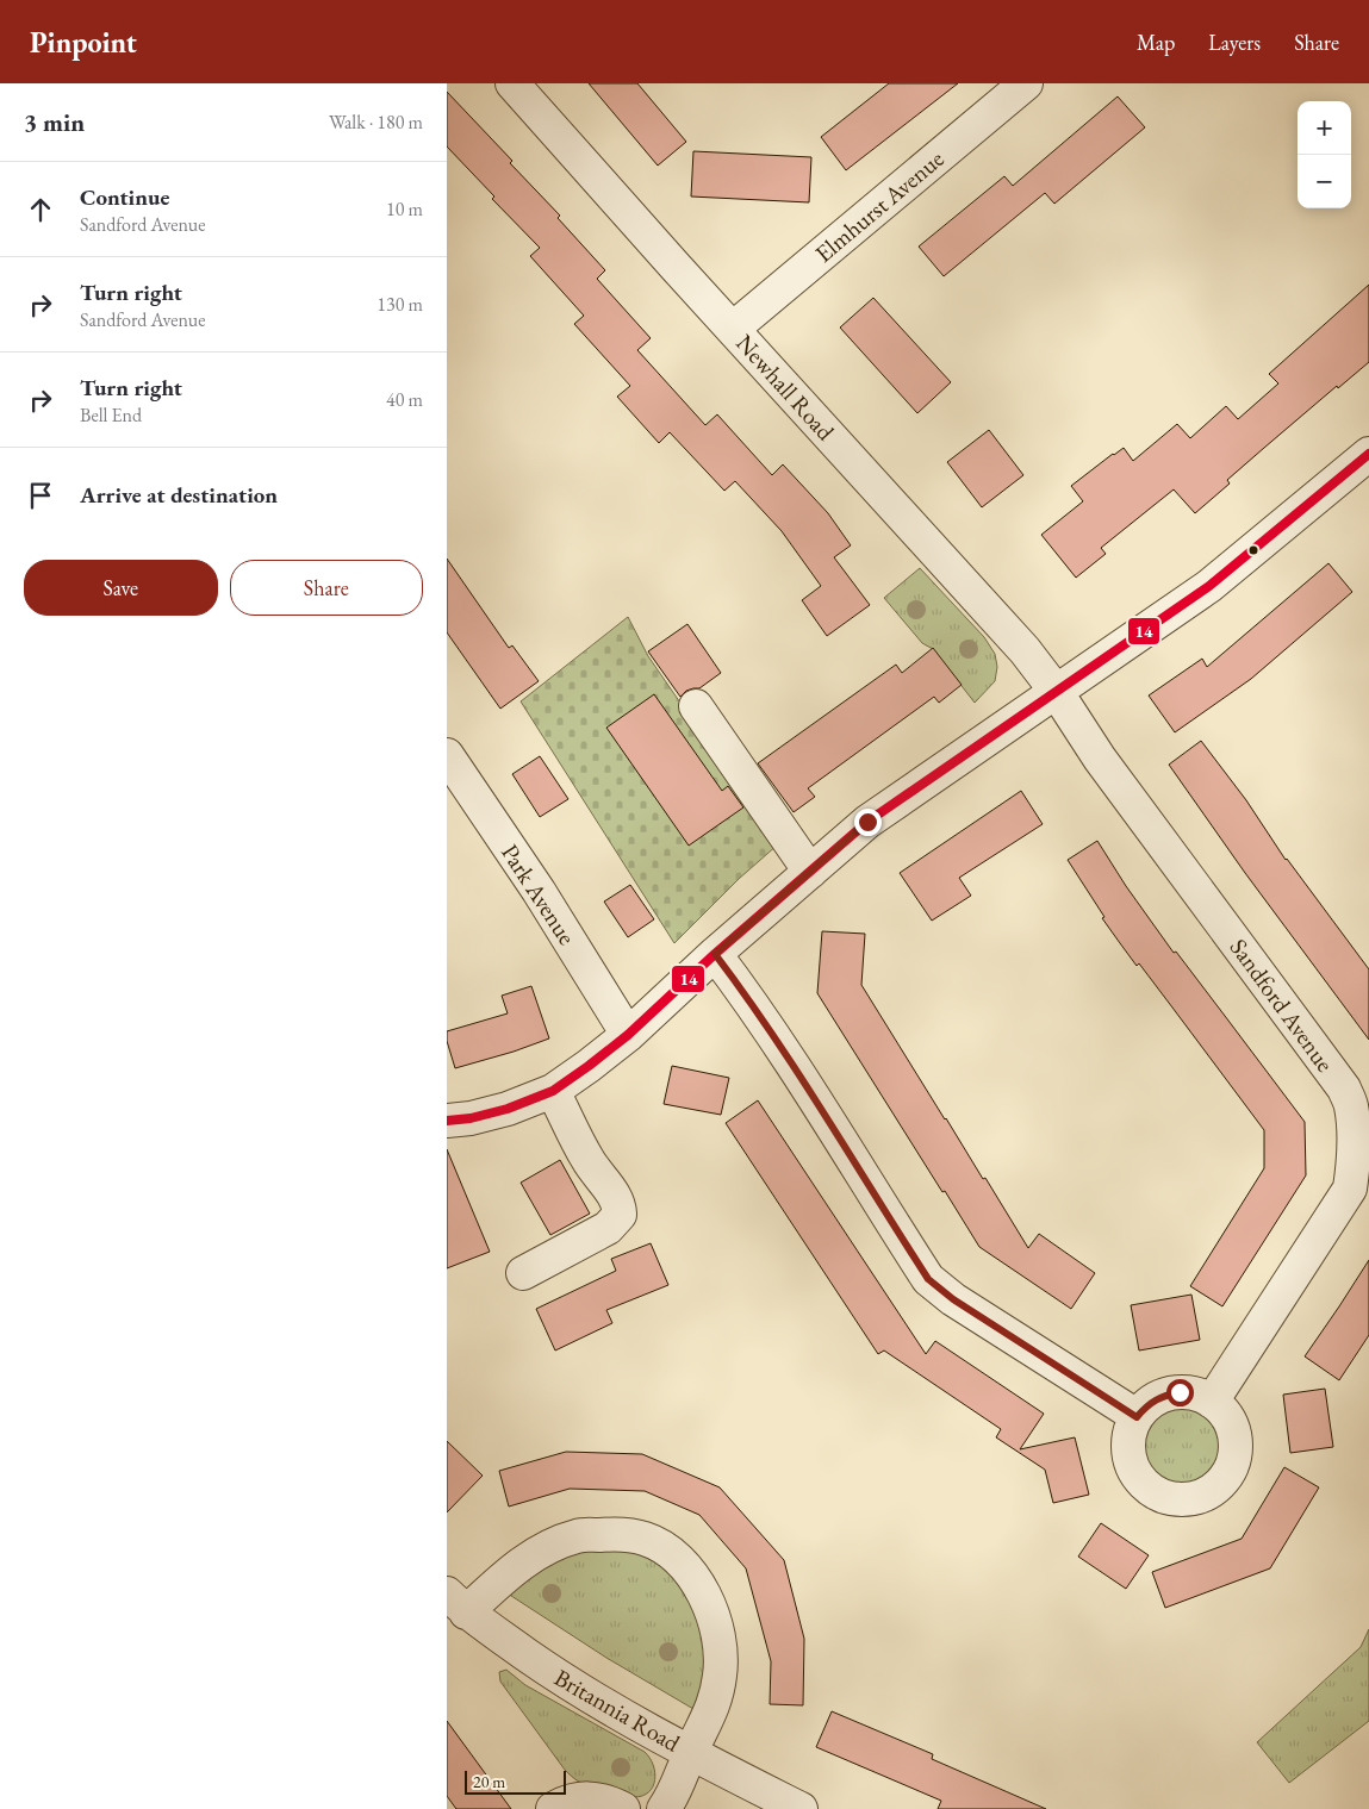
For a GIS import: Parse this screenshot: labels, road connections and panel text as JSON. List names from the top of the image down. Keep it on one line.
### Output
{"streets":{"street":["Elmhurst Avenue","Newhall Road","Park Avenue","Sandford Avenue","Britannia Road"]},"crossings":[["Elmhurst Avenue","Newhall Road"],["Newhall Road","Sandford Avenue"]],"lines":["transit line 14"],"scale_bar":"20 m","page":{"header":"Pinpoint","nav":["Map","Layers","Share"],"heading":["3 min","Walk · 180 m"],"map_buttons":["+","−"],"list":[["Continue","Sandford Avenue","10 m"],["Turn right","Sandford Avenue","130 m"],["Turn right","Bell End","40 m"],"Arrive at destination"],"buttons":["Save","Share"],"scale":"20 m"}}
